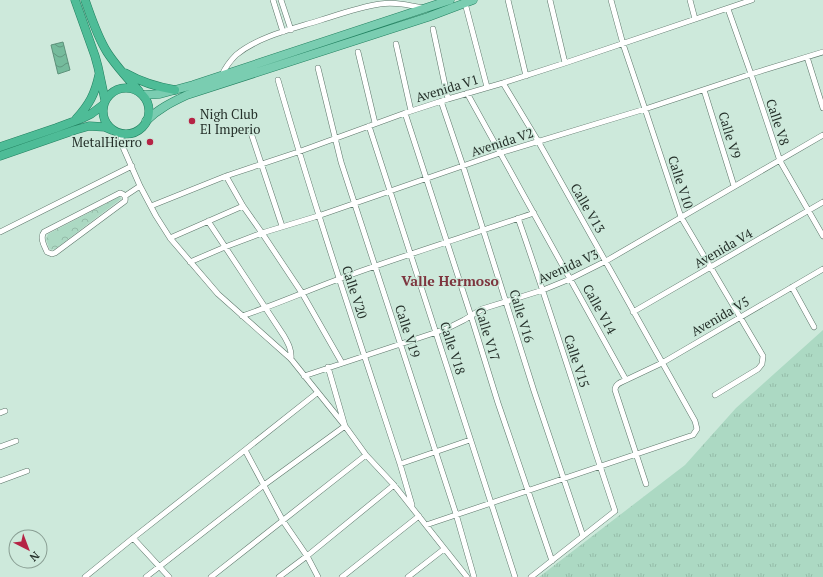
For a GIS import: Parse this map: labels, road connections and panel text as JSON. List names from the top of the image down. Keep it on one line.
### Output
{"streets":{"street":["Avenida V1","Calle V8","Calle V9","Avenida V2","Calle V10","Calle V13","Avenida V4","Avenida V3","Calle V20","Calle V14","Calle V16","Avenida V5","Calle V19","Calle V17","Calle V18","Calle V15"]},"crossings":[["Avenida V1","Calle V8"],["Avenida V1","Calle V10"],["Avenida V1","Calle V13"],["Avenida V1","Calle V20"],["Avenida V1","Calle V14"],["Avenida V1","Calle V16"],["Avenida V1","Calle V19"],["Avenida V1","Calle V17"],["Avenida V1","Calle V18"],["Calle V8","Avenida V2"],["Calle V8","Avenida V4"],["Calle V8","Avenida V3"],["Calle V9","Avenida V2"],["Calle V9","Avenida V3"],["Avenida V2","Calle V10"],["Avenida V2","Calle V13"],["Avenida V2","Calle V20"],["Avenida V2","Calle V14"],["Avenida V2","Calle V16"],["Avenida V2","Calle V19"],["Avenida V2","Calle V17"],["Avenida V2","Calle V18"],["Calle V10","Avenida V4"],["Calle V10","Avenida V3"],["Calle V10","Avenida V5"],["Calle V13","Avenida V4"],["Calle V13","Avenida V3"],["Calle V13","Avenida V5"],["Avenida V3","Calle V20"],["Avenida V3","Calle V14"],["Avenida V3","Calle V16"],["Avenida V3","Calle V19"],["Avenida V3","Calle V17"],["Avenida V3","Calle V18"],["Avenida V3","Calle V15"],["Calle V14","Avenida V5"],["Calle V16","Calle V15"]],"districts":["Valle Hermoso"],"places":["Nigh Club El Imperio","MetalHierro"],"north":"bottom right"}
